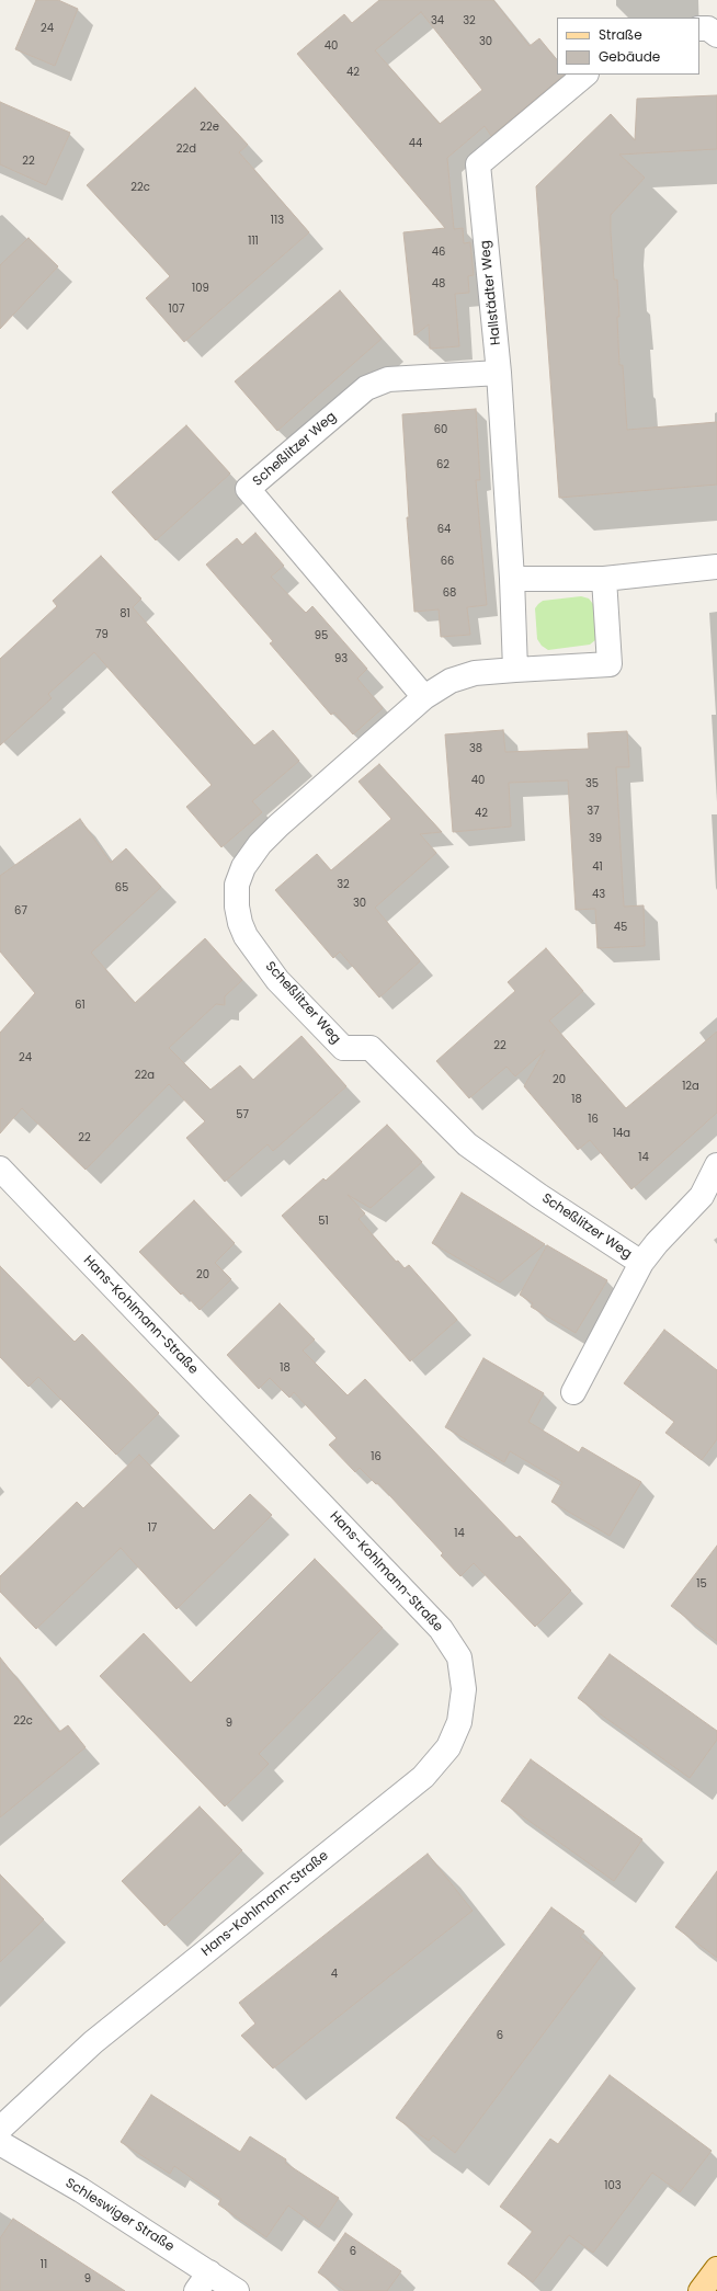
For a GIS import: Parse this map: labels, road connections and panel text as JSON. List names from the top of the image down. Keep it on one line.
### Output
{"streets":{"street":["Hallstädter Weg","Scheßlitzer Weg","Hans-Kohlmann-Straße","Schleswiger Straße"]},"crossings":[["Hallstädter Weg","Scheßlitzer Weg"]],"house_numbers":["34","32","24","30","40","42","22e","44","22d","22","22c","113","111","46","48","109","107","60","62","64","66","68","81","79","95","93","38","40","35","37","42","39","41","32","65","43","30","67","45","61","22","24","22a","20","12a","18","57","16","14a","22","14","51","20","18","16","17","14","15","22c","9","4","6","103","6","11","9"],"legend":["Straße","Gebäude"]}
